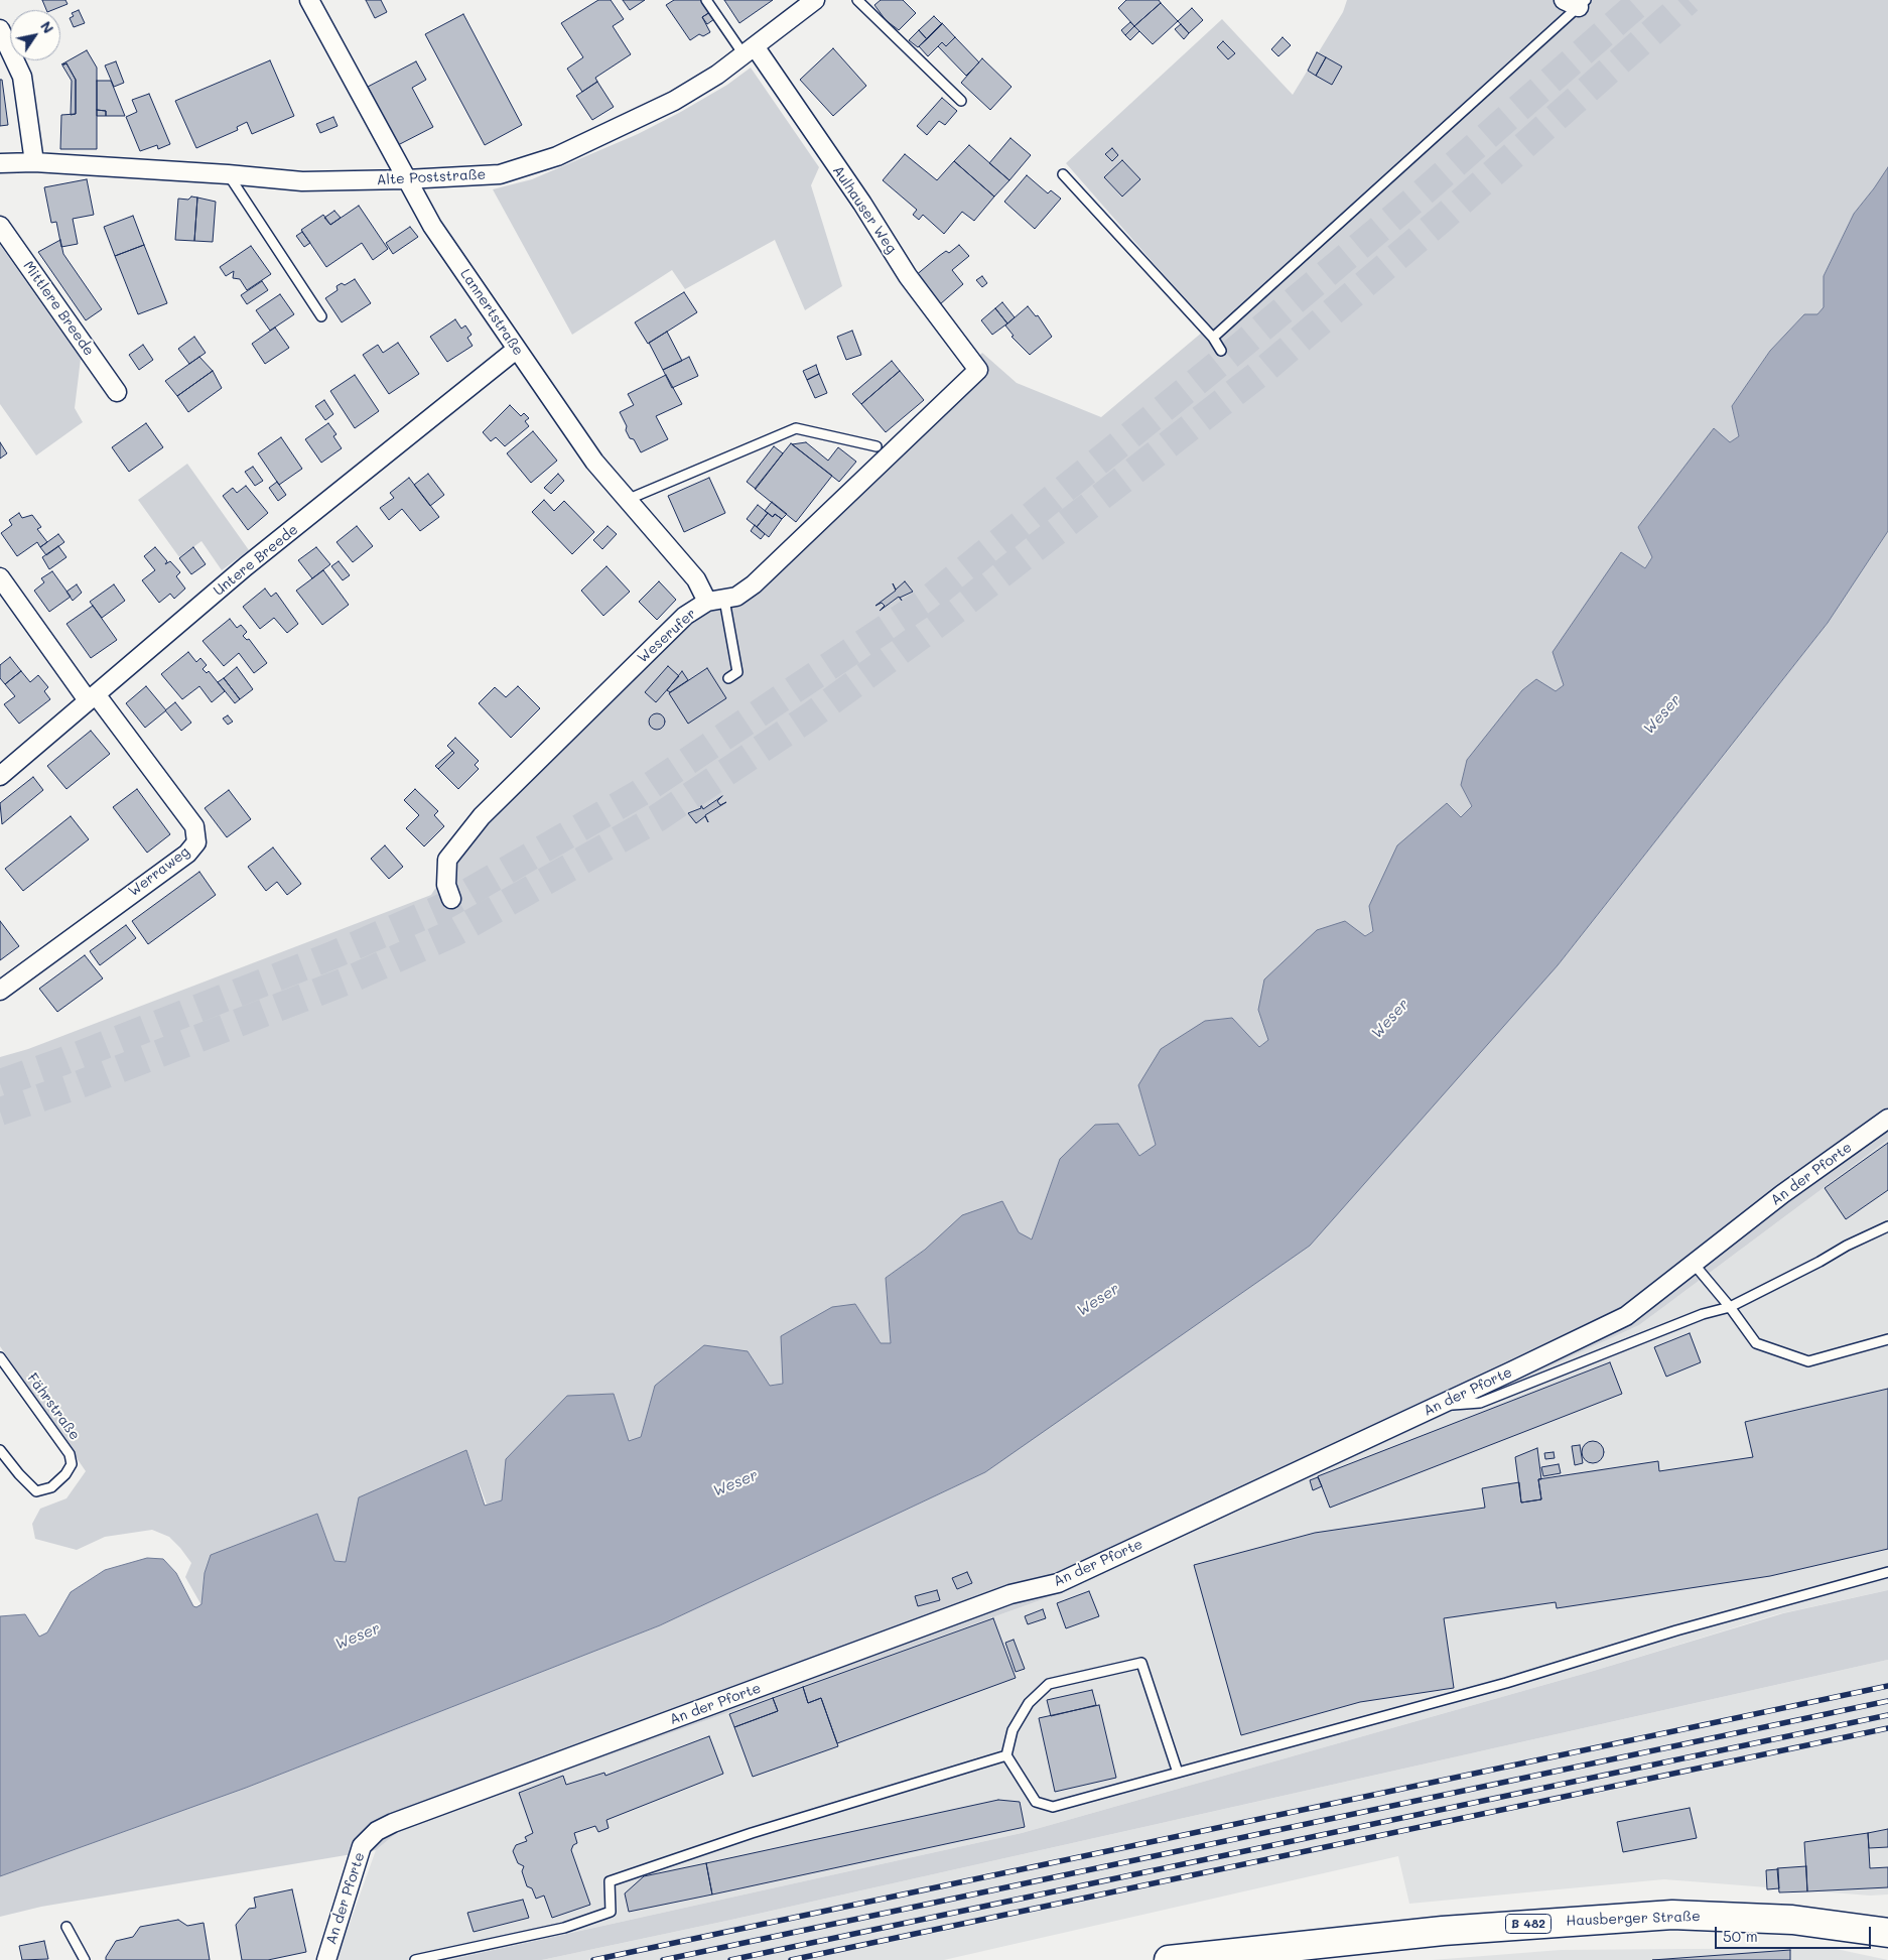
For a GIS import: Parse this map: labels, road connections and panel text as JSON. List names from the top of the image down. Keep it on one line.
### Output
{"streets":{"main road":["Hausberger Straße","B 482"],"street":["Alte Poststraße","Aulhauser Weg","Mittlere Breede","Lannertstraße","Untere Breede","Weserufer","Werraweg","An der Pforte"],"lane":["Fährstraße"]},"crossings":[["Alte Poststraße","Aulhauser Weg"],["Alte Poststraße","Lannertstraße"],["Aulhauser Weg","Weserufer"],["Lannertstraße","Untere Breede"],["Lannertstraße","Weserufer"],["Untere Breede","Werraweg"]],"water":["Weser"],"scale_bar":"50 m","north":"top right"}
